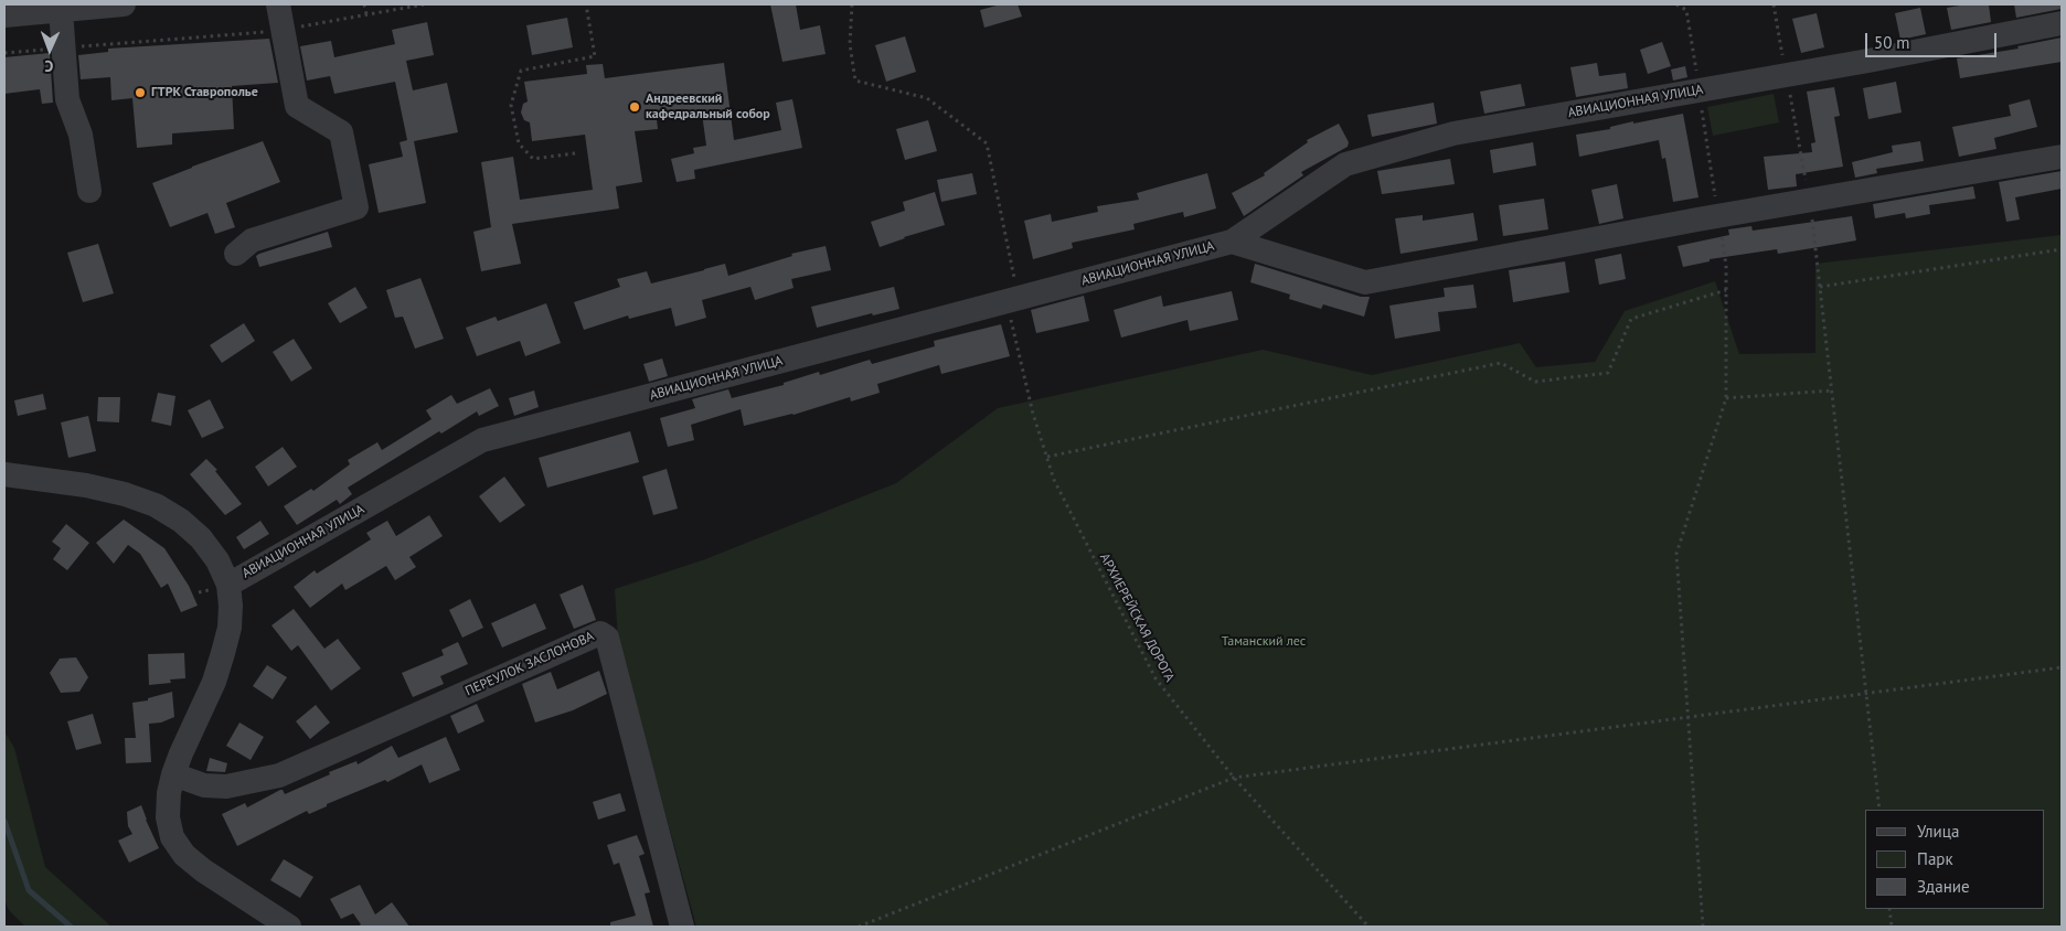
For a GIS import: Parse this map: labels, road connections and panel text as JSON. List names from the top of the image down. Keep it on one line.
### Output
{"streets":{"street":["АВИАЦИОННАЯ УЛИЦА","ПЕРЕУЛОК ЗАСЛОНОВА"],"path":["АРХИЕРЕЙСКАЯ ДОРОГА"]},"crossings":[["АВИАЦИОННАЯ УЛИЦА","АРХИЕРЕЙСКАЯ ДОРОГА"]],"parks":["Таманский лес"],"places":["ГТРК Ставрополье","Андреевский кафедральный собор"],"legend":["Улица","Парк","Здание"],"scale_bar":"50 m","north":"bottom"}
